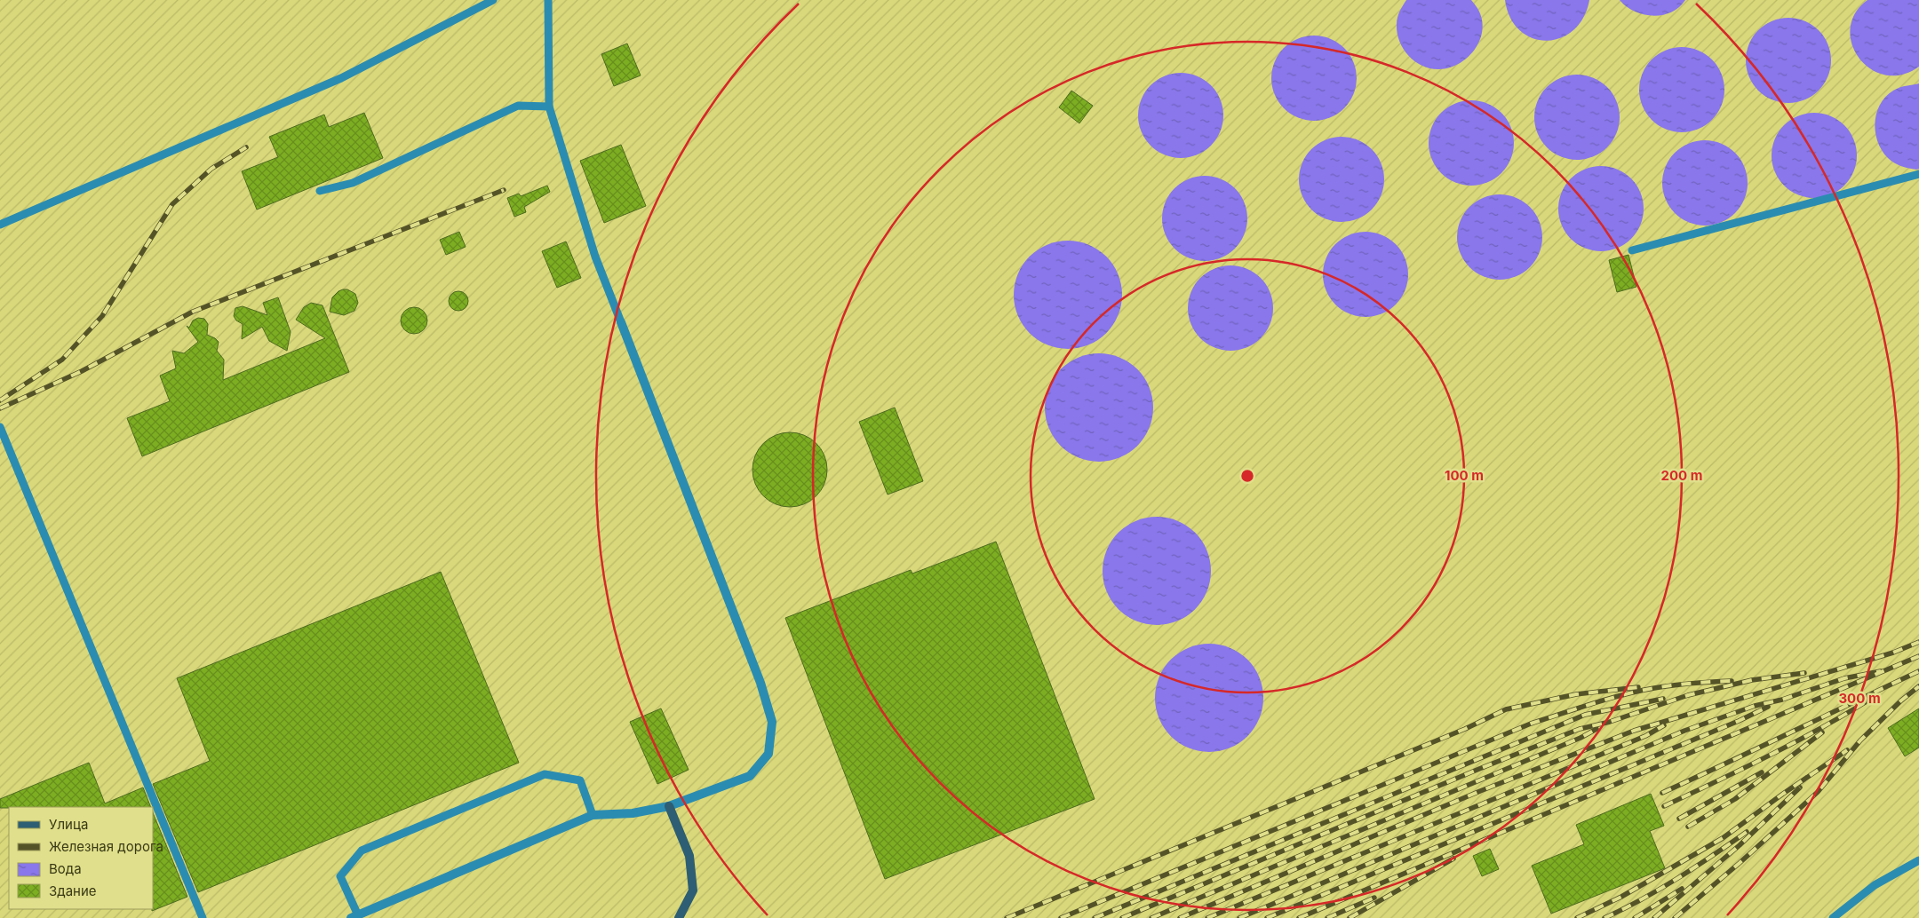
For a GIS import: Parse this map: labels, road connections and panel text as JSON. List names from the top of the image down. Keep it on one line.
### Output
{"legend":["Улица","Железная дорога","Вода","Здание"],"rings":["100 m","200 m","300 m"]}
